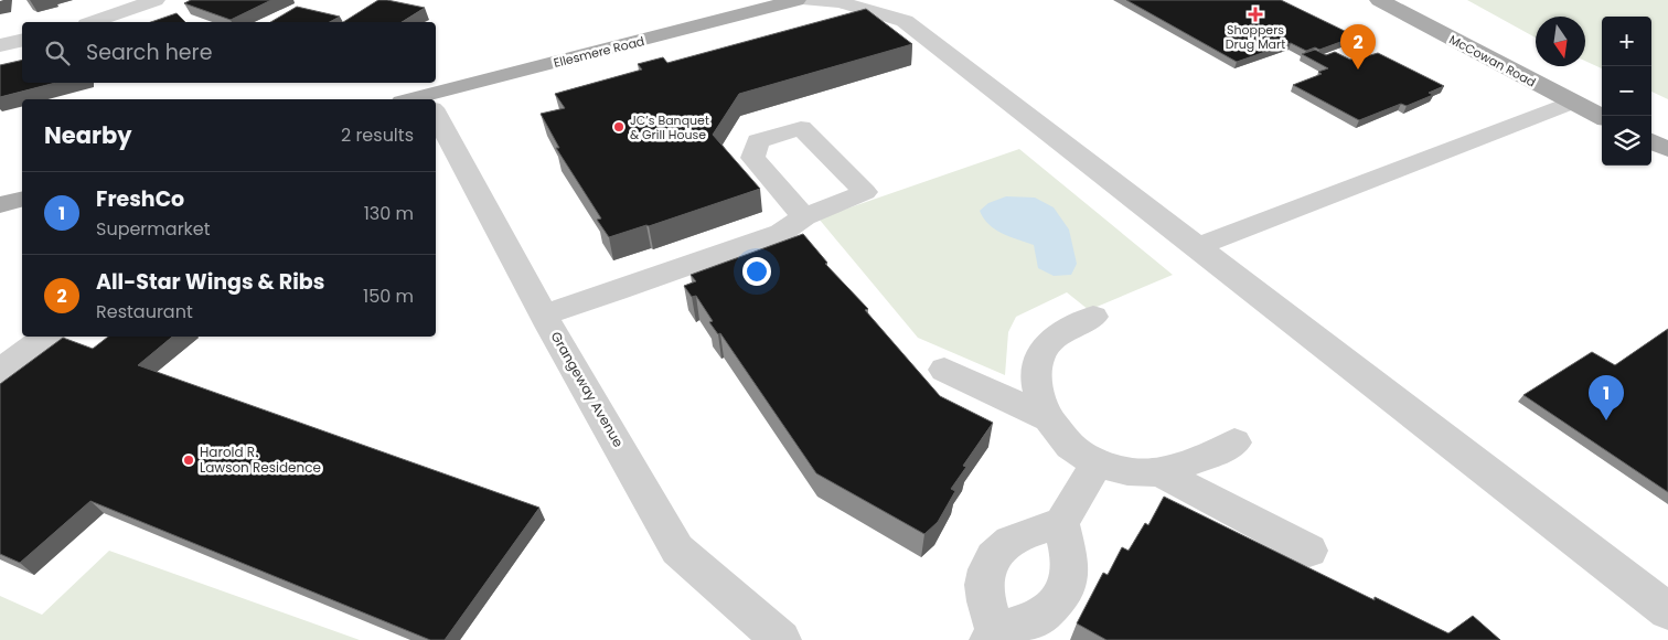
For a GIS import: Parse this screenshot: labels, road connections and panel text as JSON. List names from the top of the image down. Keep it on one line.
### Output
{"streets":{"main road":["Ellesmere Road","McCowan Road"],"street":["Grangeway Avenue"]},"places":{"health":["Shoppers Drug Mart"],"other":["JC’s Banquet & Grill House","Harold R. Lawson Residence"]},"north":"bottom","page":{"map_buttons":["+","−"],"search":"Search here","pins":["2","1"],"heading":["Nearby","2 results"],"list":[{"mark":"1","name":"FreshCo","note":"Supermarket","value":"130 m"},{"mark":"2","name":"All-Star Wings & Ribs","note":"Restaurant","value":"150 m"}]}}
